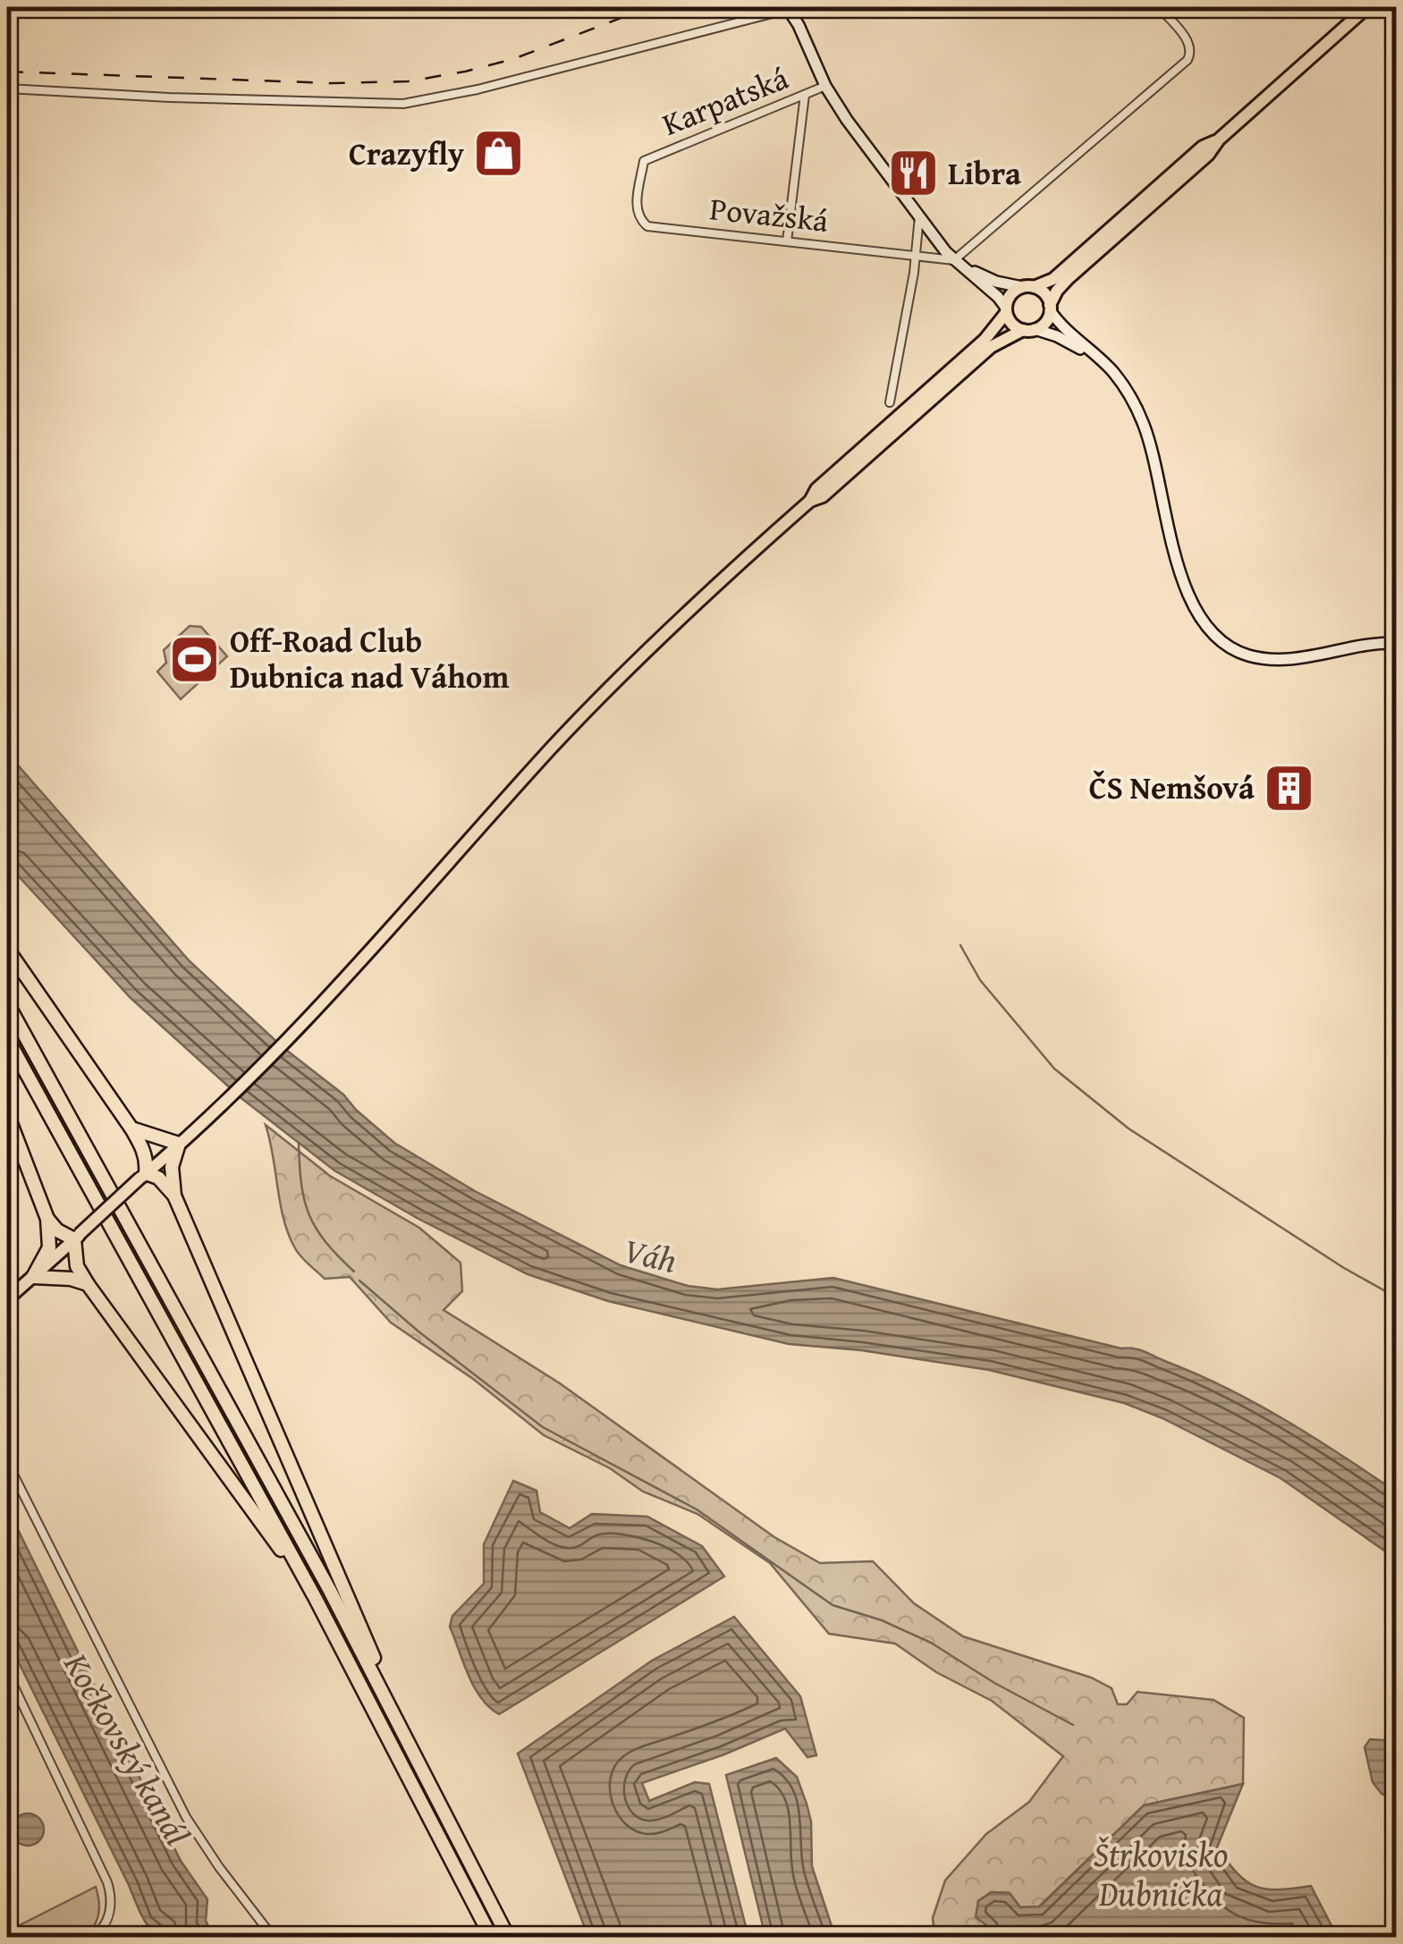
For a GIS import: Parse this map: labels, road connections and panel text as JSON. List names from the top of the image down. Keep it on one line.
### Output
{"streets":{"street":["Karpatská","Považská"]},"crossings":[["Karpatská","Považská"]],"water":["Váh","Kočkovský kanál","Štrkovisko Dubnička"],"places":{"shop":["Crazyfly"],"restaurant":["Libra"],"sports":["Off-Road Club Dubnica nad Váhom"],"building":["ČS Nemšová"]}}
